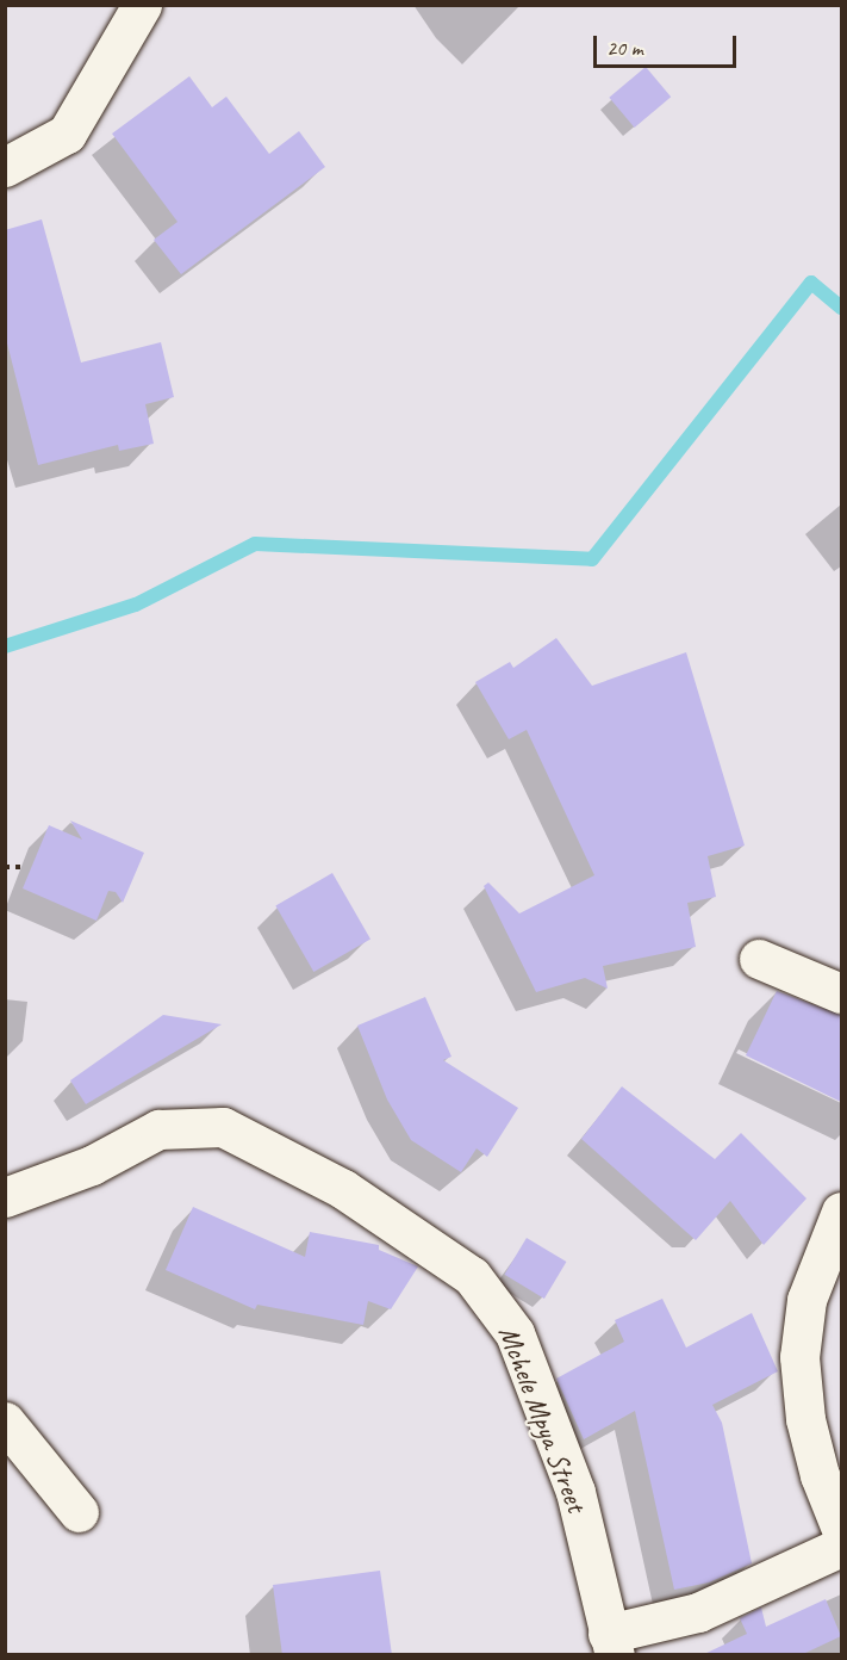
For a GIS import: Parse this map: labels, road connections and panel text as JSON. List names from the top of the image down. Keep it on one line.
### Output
{"streets":{"street":["Mchele Mpya Street"]},"scale_bar":"20 m"}
